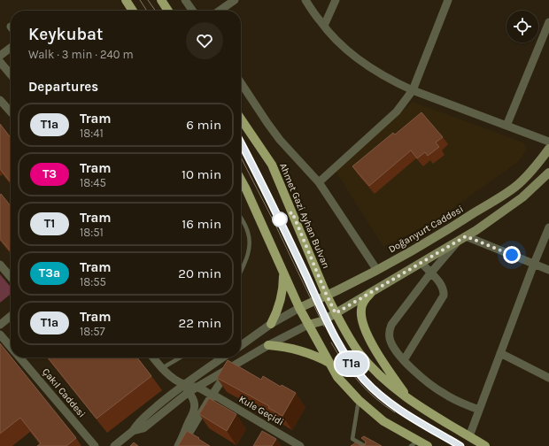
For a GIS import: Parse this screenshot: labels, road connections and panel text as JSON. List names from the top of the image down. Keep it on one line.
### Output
{"streets":{"main road":["Ahmet Gazi Ayhan Bulvarı"],"street":["Doğanyurt Caddesi","Çakıl Caddesi","Kule Geçidi"]},"crossings":[["Ahmet Gazi Ayhan Bulvarı","Doğanyurt Caddesi"]],"lines":["tram line T1a"],"page":{"on_map":"T1a","heading":[["Keykubat","Walk · 3 min · 240 m"],"Departures"],"list":[{"mark":"T1a","name":"Tram","note":"18:41","value":"6 min"},{"mark":"T3","name":"Tram","note":"18:45","value":"10 min"},{"mark":"T1","name":"Tram","note":"18:51","value":"16 min"},{"mark":"T3a","name":"Tram","note":"18:55","value":"20 min"},{"mark":"T1a","name":"Tram","note":"18:57","value":"22 min"}]}}
